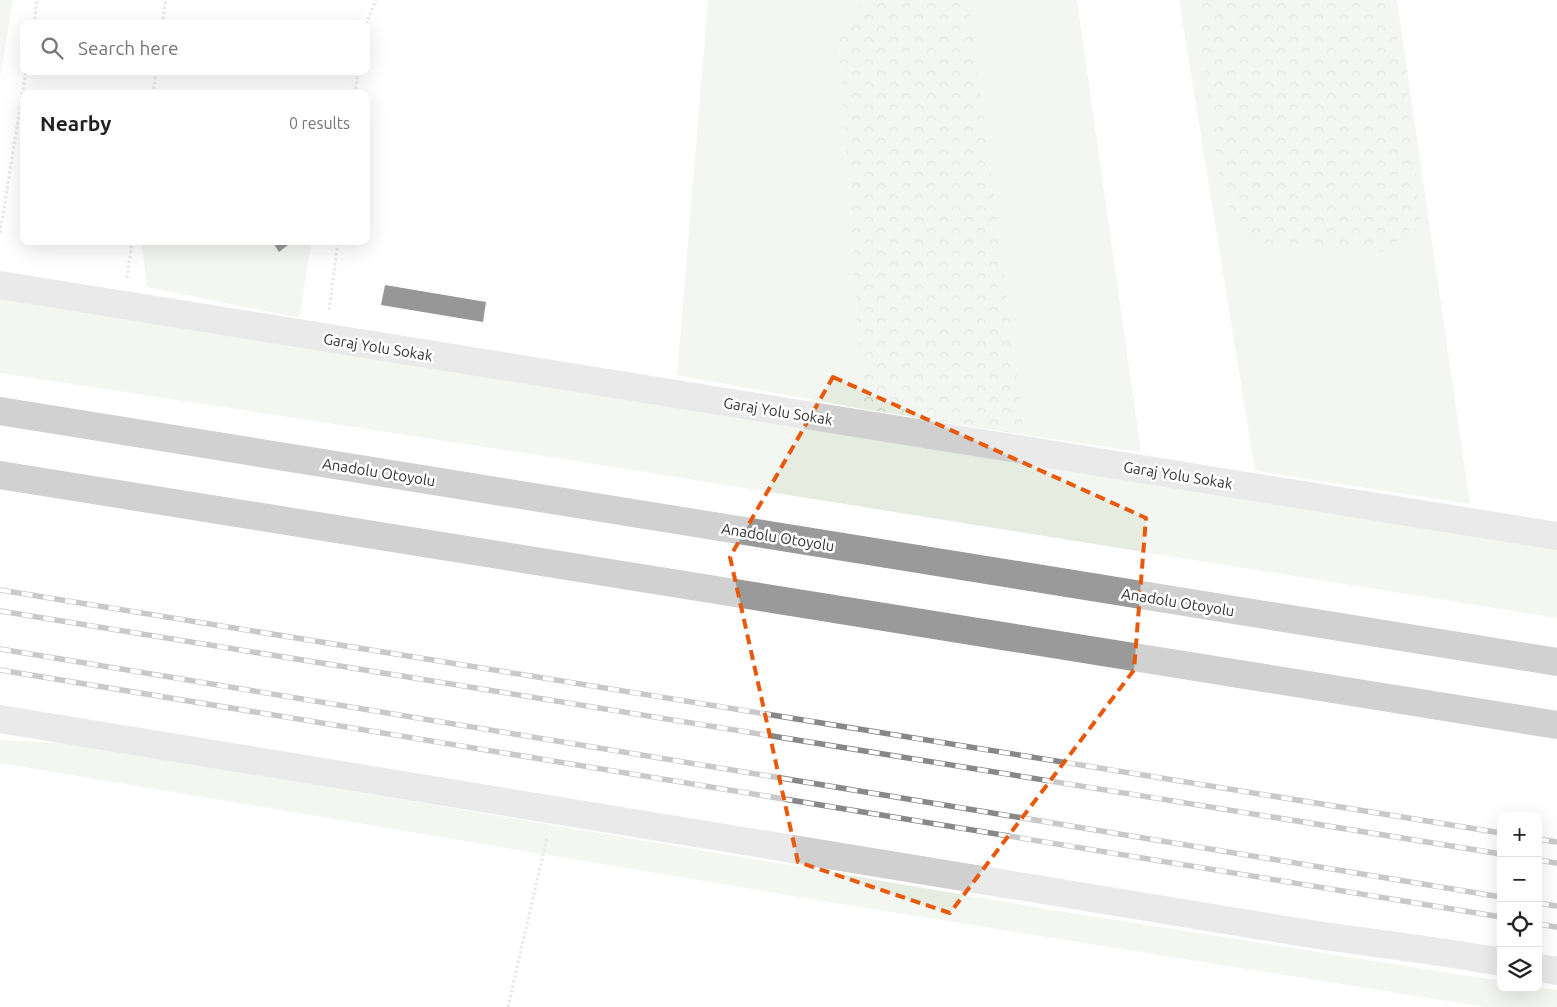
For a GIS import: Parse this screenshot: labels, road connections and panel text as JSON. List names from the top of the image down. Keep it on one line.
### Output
{"streets":{"highway":["Anadolu Otoyolu"],"street":["Garaj Yolu Sokak"]},"page":{"search":"Search here","heading":["Nearby","0 results"],"map_buttons":["+","−"]}}
